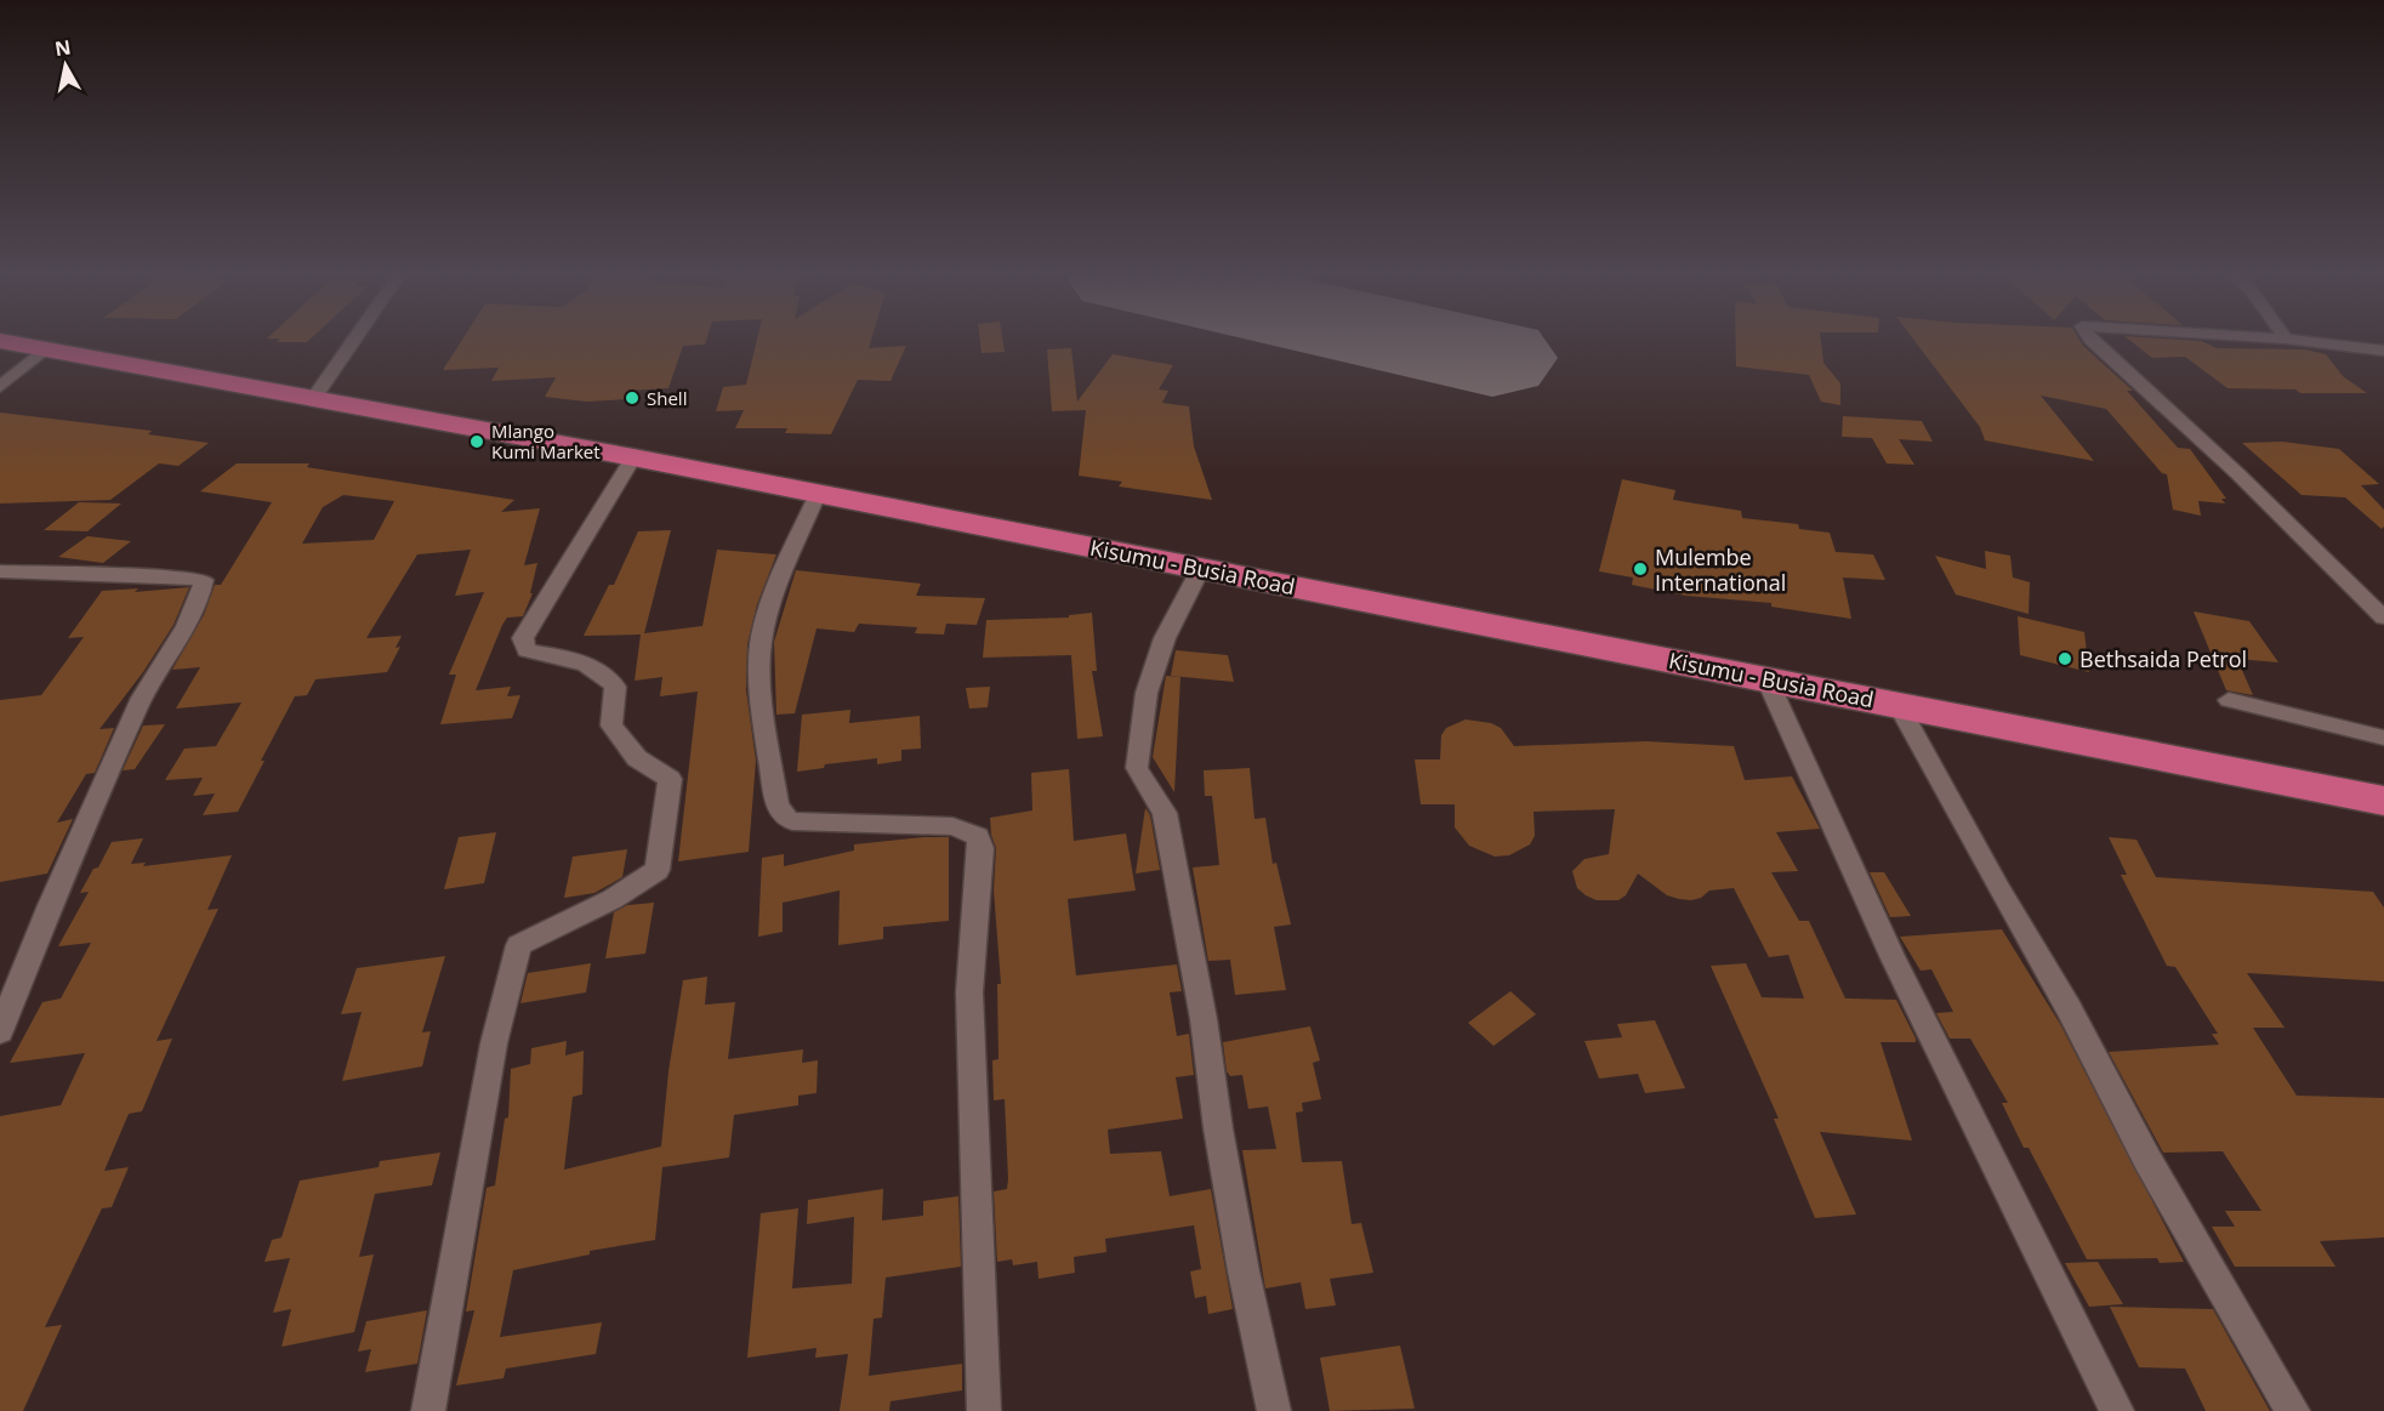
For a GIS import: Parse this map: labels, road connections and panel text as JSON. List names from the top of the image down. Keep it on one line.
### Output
{"streets":{"highway":["Kisumu - Busia Road"]},"places":["Shell","Mlango Kumi Market","Mulembe International","Bethsaida Petrol"],"north":"top"}
